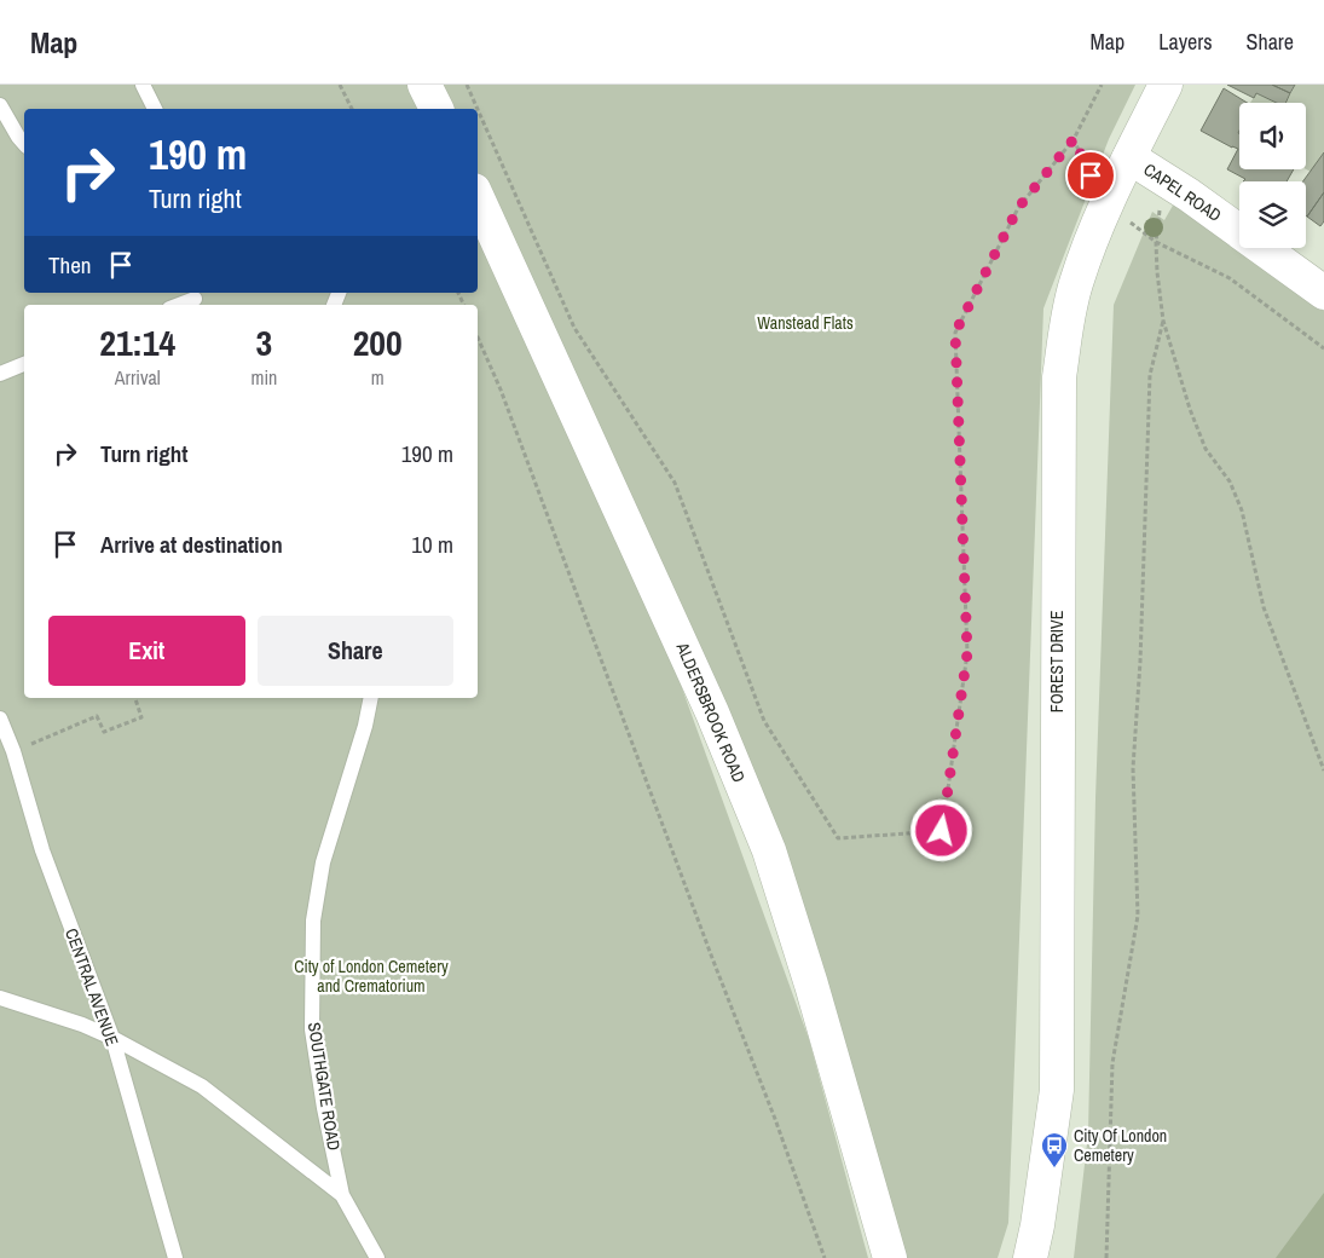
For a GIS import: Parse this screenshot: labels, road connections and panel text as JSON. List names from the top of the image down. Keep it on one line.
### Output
{"streets":{"main road":["CAPEL ROAD","FOREST DRIVE","ALDERSBROOK ROAD"],"lane":["CENTRAL AVENUE","SOUTHGATE ROAD"]},"crossings":[["CAPEL ROAD","FOREST DRIVE"]],"parks":["Wanstead Flats","City of London Cemetery and Crematorium"],"places":{"bus stop":["City Of London Cemetery"]},"page":{"header":"Map","nav":["Map","Layers","Share"],"turn":["190 m","Turn right"],"then":"Then","eta":["21:14","Arrival","3","min","200","m"],"list":[{"name":"Turn right","value":"190 m"},{"name":"Arrive at destination","value":"10 m"}],"buttons":["Exit","Share"]}}
